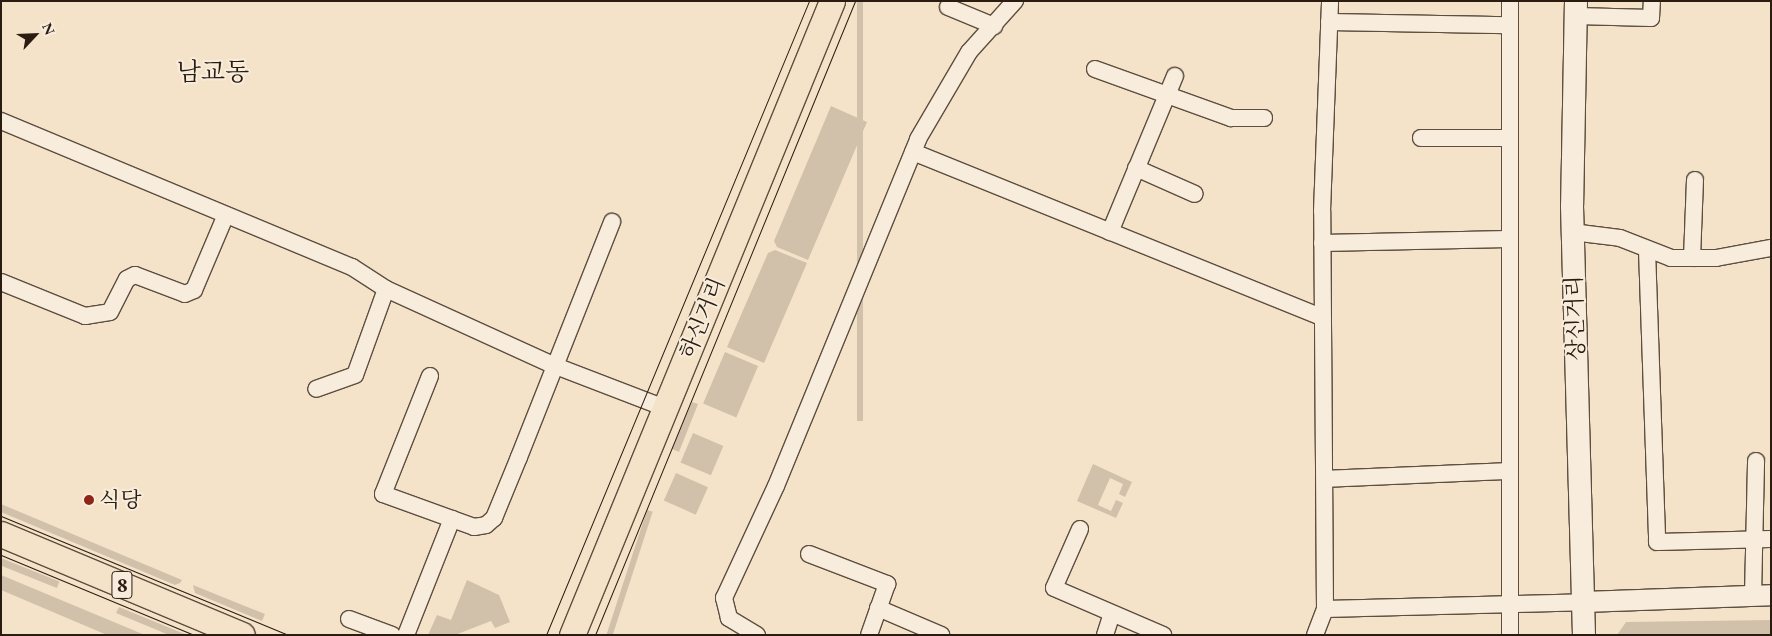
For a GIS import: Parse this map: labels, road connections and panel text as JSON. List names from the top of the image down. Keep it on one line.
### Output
{"streets":{"main road":["하신거리","상신거리","8"]},"districts":["남교동"],"places":["식당"],"north":"top right"}
